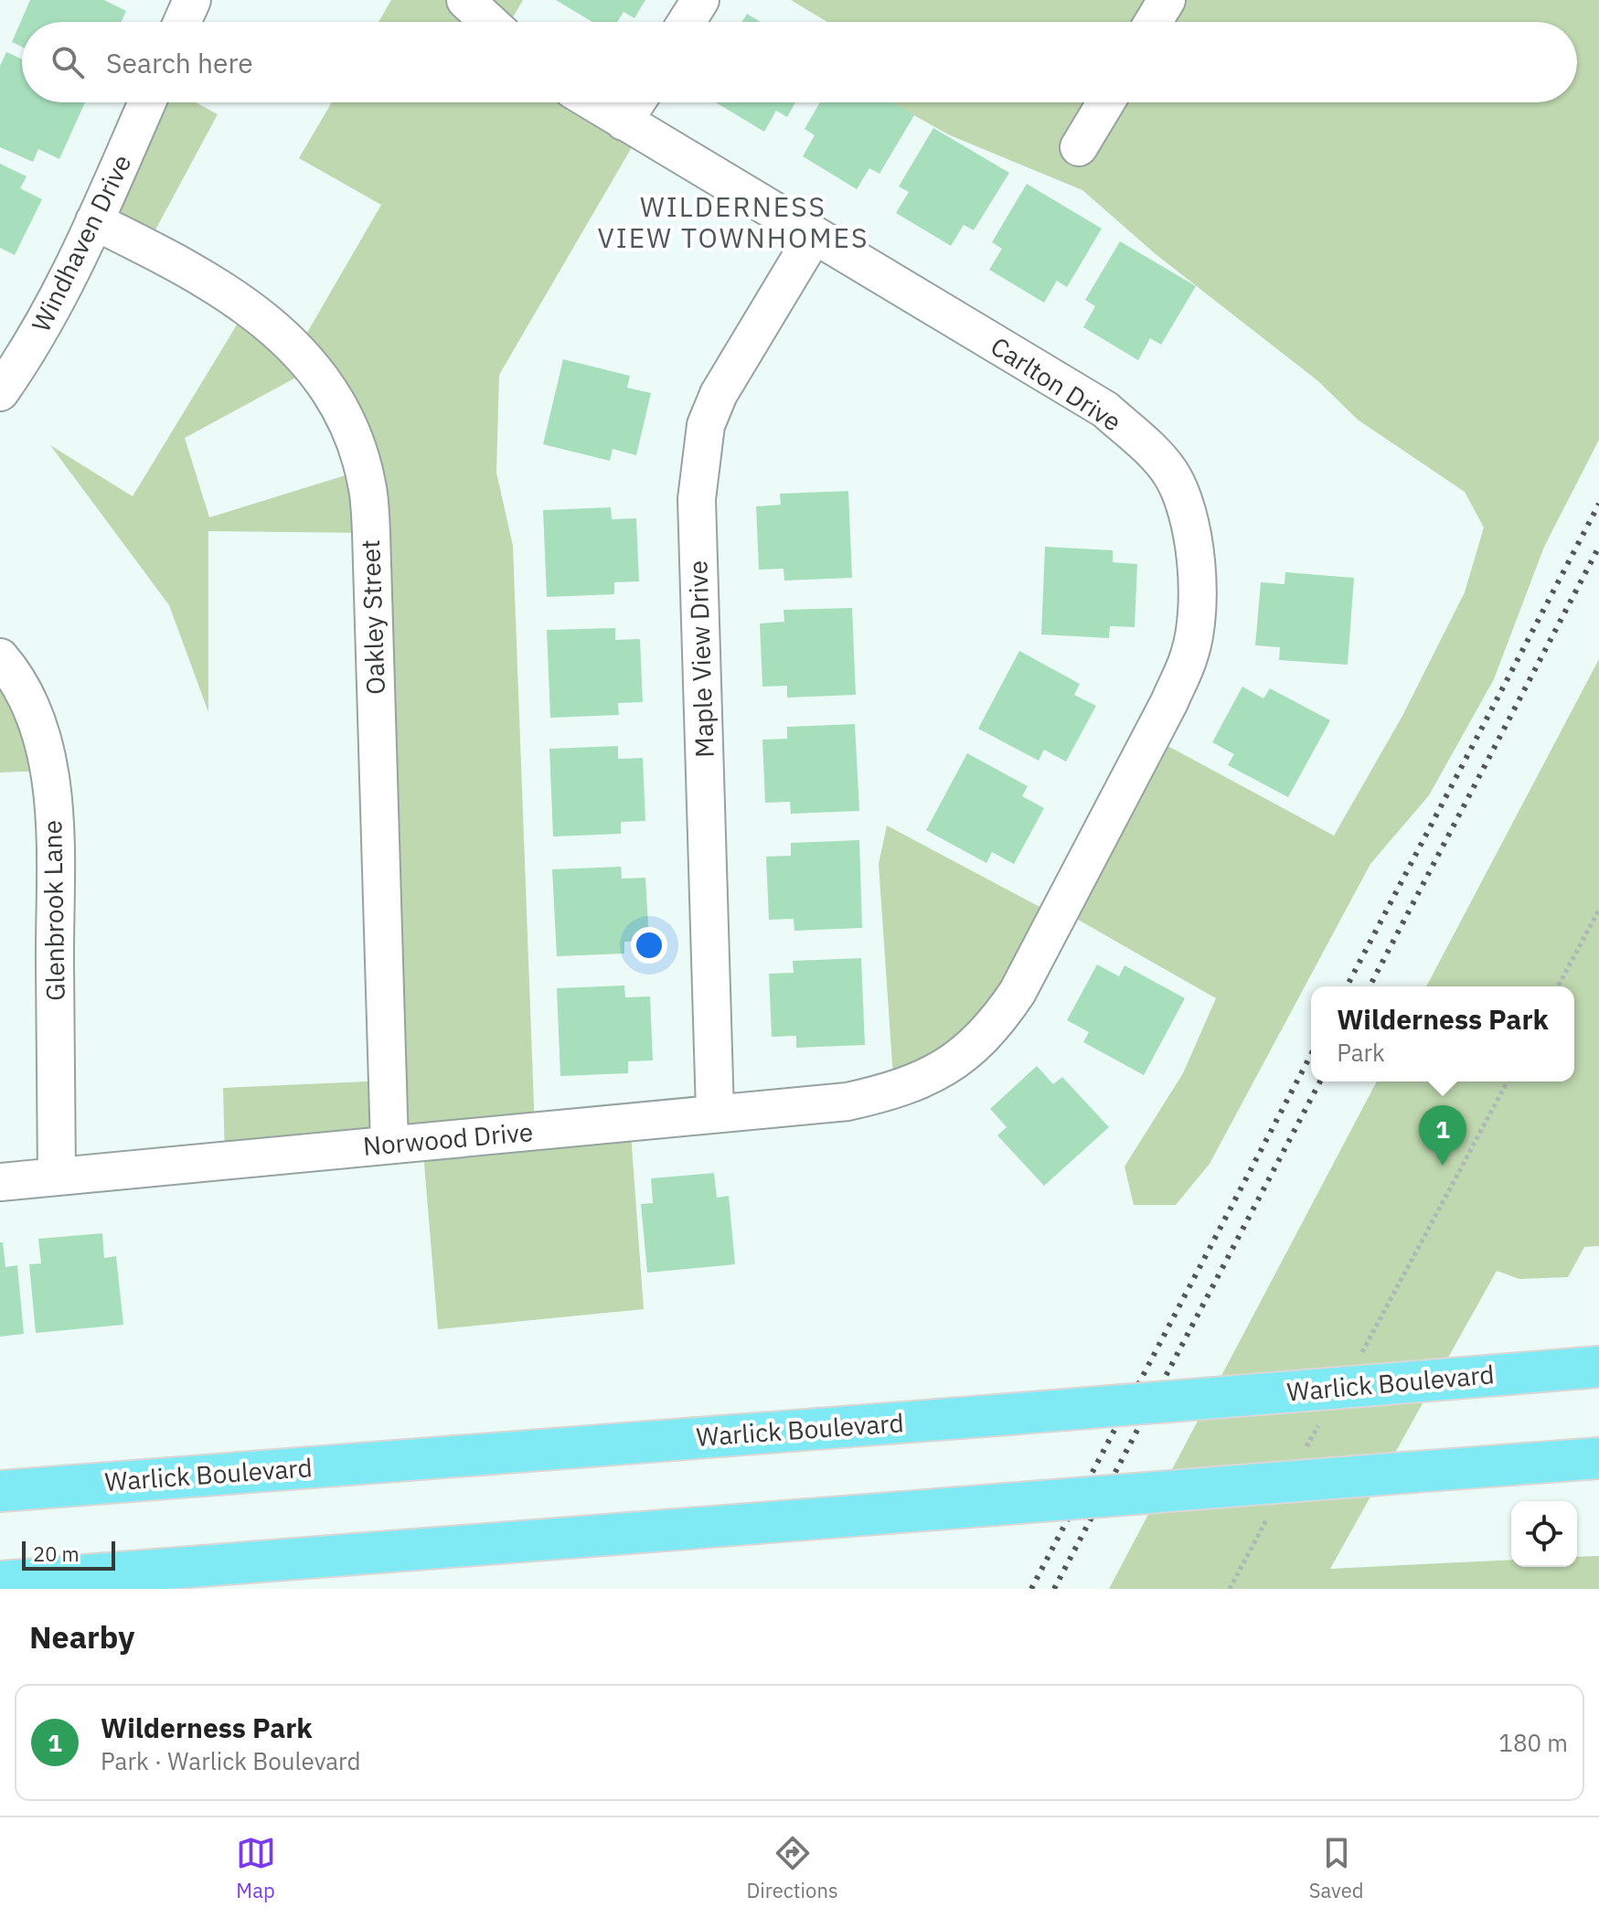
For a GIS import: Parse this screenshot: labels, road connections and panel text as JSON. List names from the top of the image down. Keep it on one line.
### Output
{"streets":{"main road":["Warlick Boulevard"],"lane":["Windhaven Drive","Carlton Drive","Oakley Street","Maple View Drive","Glenbrook Lane","Norwood Drive"]},"crossings":[["Windhaven Drive","Oakley Street"],["Carlton Drive","Maple View Drive"],["Carlton Drive","Norwood Drive"],["Oakley Street","Norwood Drive"],["Maple View Drive","Norwood Drive"],["Glenbrook Lane","Norwood Drive"]],"districts":["WILDERNESS VIEW TOWNHOMES"],"scale_bar":"20 m","page":{"search":"Search here","popup":["Wilderness Park","Park"],"pins":"1","scale":"20 m","heading":"Nearby","list":[{"mark":"1","name":"Wilderness Park","note":"Park · Warlick Boulevard","value":"180 m"}],"nav":["Map","Directions","Saved"]}}
